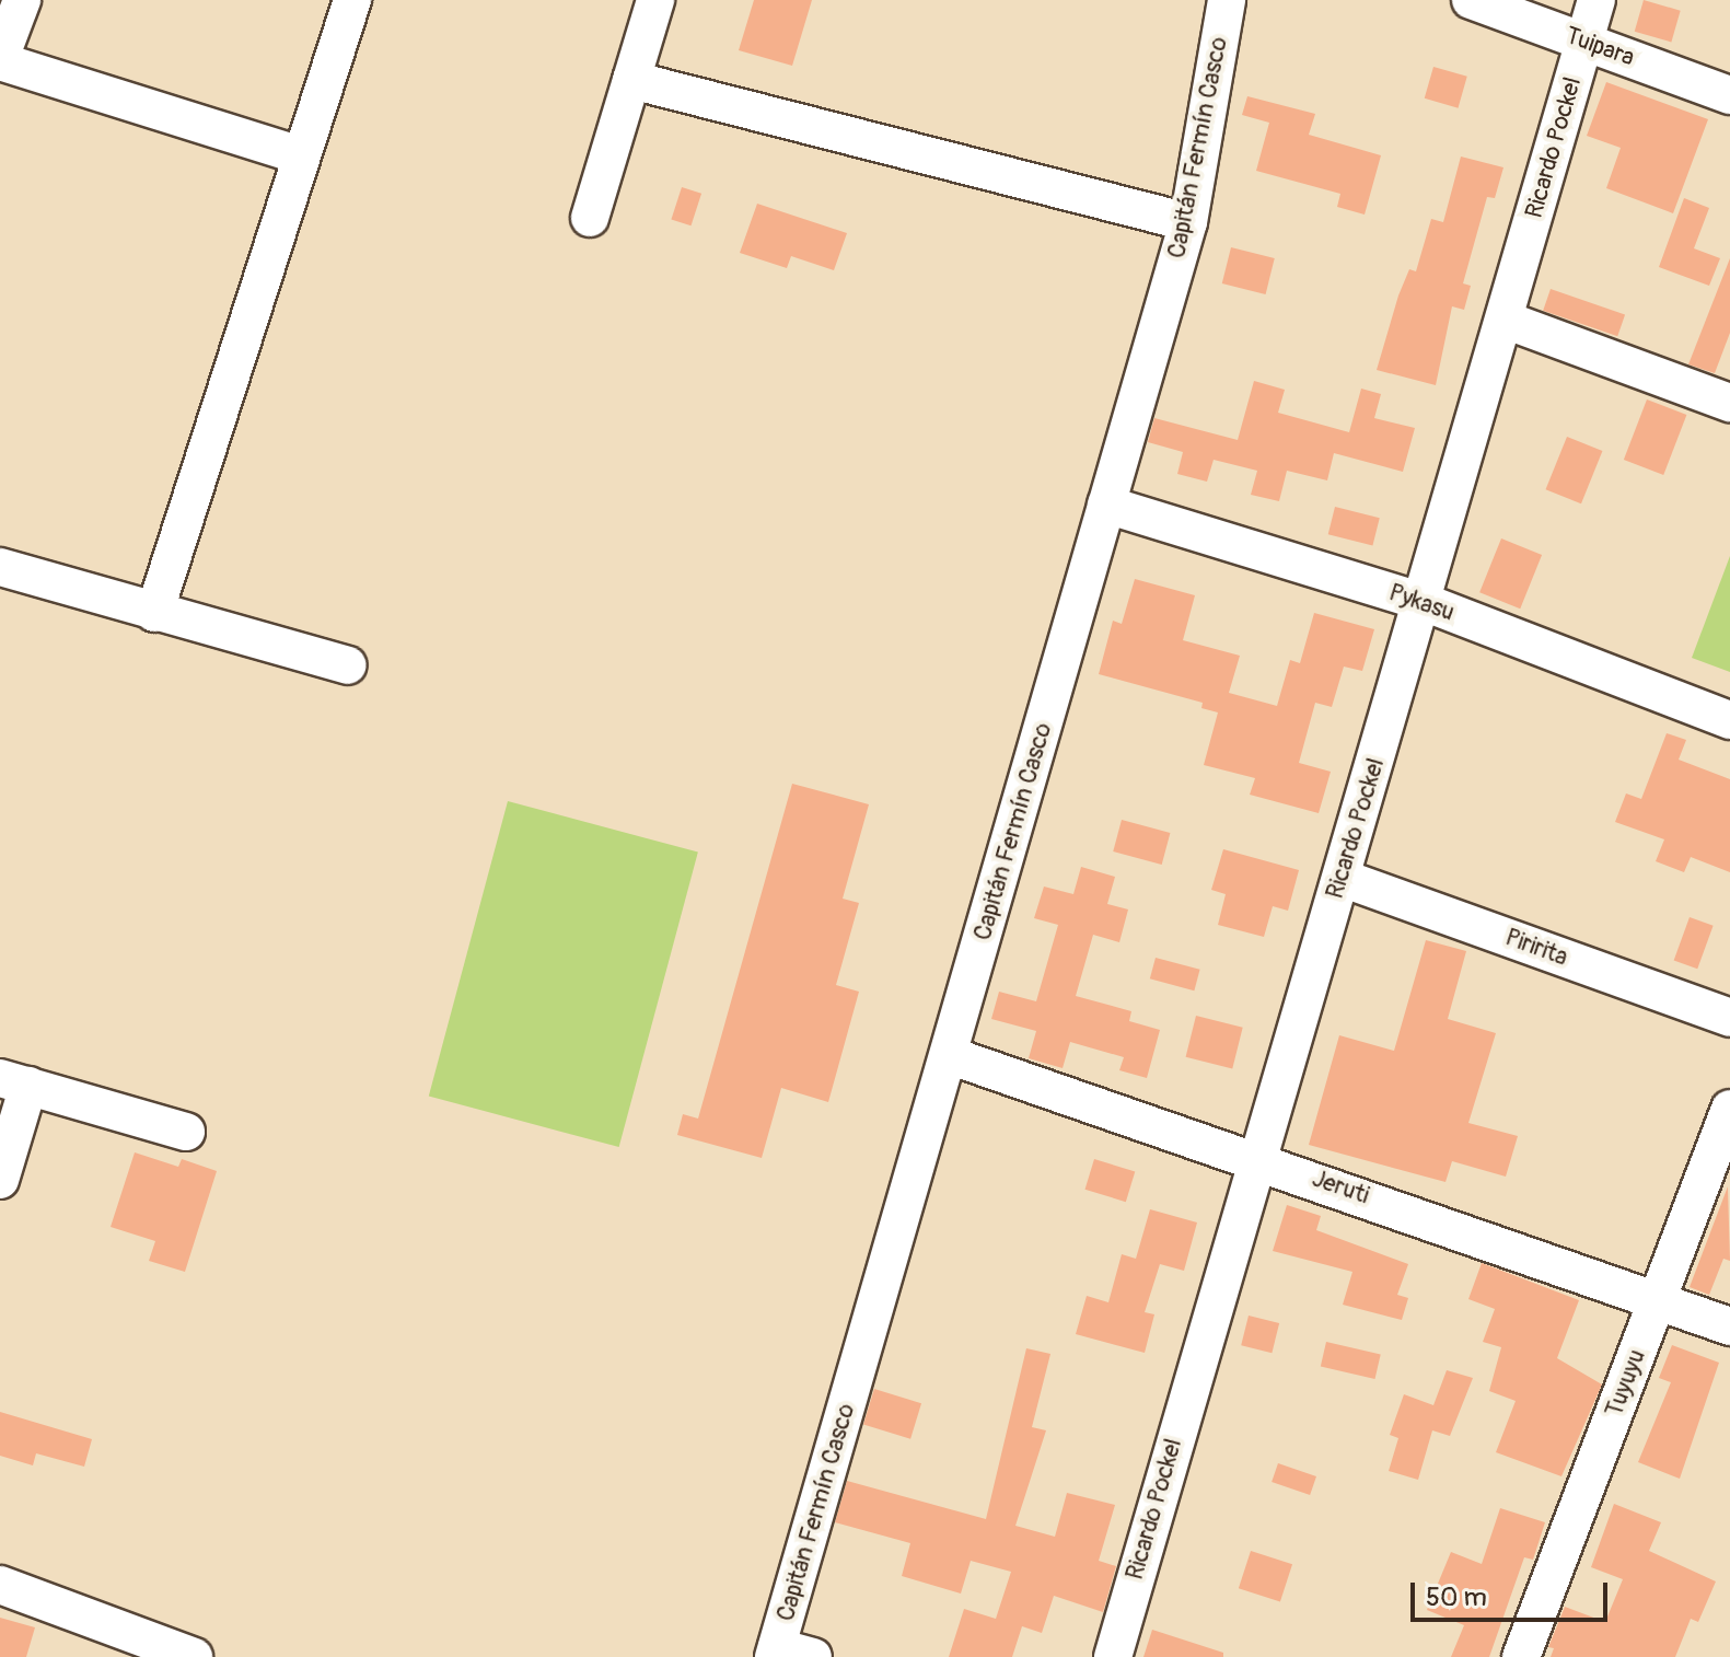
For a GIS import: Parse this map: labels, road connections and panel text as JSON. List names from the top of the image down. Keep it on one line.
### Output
{"streets":{"street":["Tuipara","Capitán Fermín Casco","Ricardo Pockel","Pykasu","Piririta","Jeruti","Tuyuyu"]},"crossings":[["Tuipara","Ricardo Pockel"],["Capitán Fermín Casco","Pykasu"],["Capitán Fermín Casco","Jeruti"],["Ricardo Pockel","Pykasu"],["Ricardo Pockel","Piririta"],["Ricardo Pockel","Jeruti"],["Jeruti","Tuyuyu"]],"scale_bar":"50 m"}
